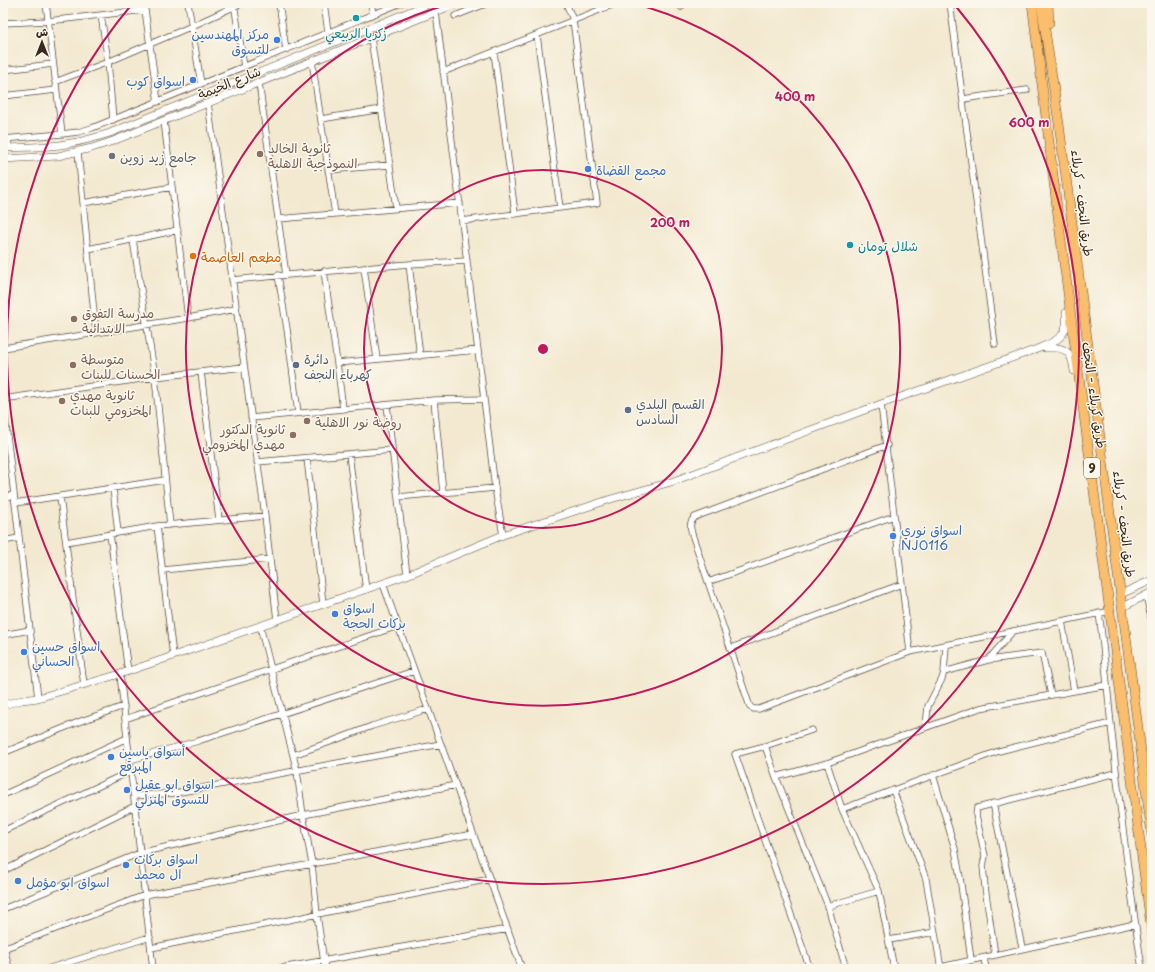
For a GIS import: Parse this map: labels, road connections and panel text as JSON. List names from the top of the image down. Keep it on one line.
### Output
{"streets":{"highway":["طريق النجف - کربلاء","طريق کربلاء - النجف","9"],"street":["شارع الخيمة"]},"places":["زكريا الربيعي","مركز المهندسين للتسوق","اسواق كوب","ثانوية الخالد النموذجية الاهلية","جامع زيد زوين","مجمع القضاة","شلال تومان","مطعم العاصمة","مدرسة التفوق الابتدائية","متوسطة الحسنات للبنات","دائرة كهرباء النجف","ثانوية مهدي المخزومي للبنات","القسم البلدي السادس","روضة نور الاهلية","ثانوية الدكتور مهدي المخزومي","اسواق نوري NJ0116","اسواق بركات الحجة","اسواق حسين الحساني","أسواق ياسين المبرقع","اسواق ابو عقيل للتسوق المنزلي","اسواق بركات ال محمد","اسواق ابو مؤمل"],"north":"top","rings":["400 m","600 m","200 m"]}
